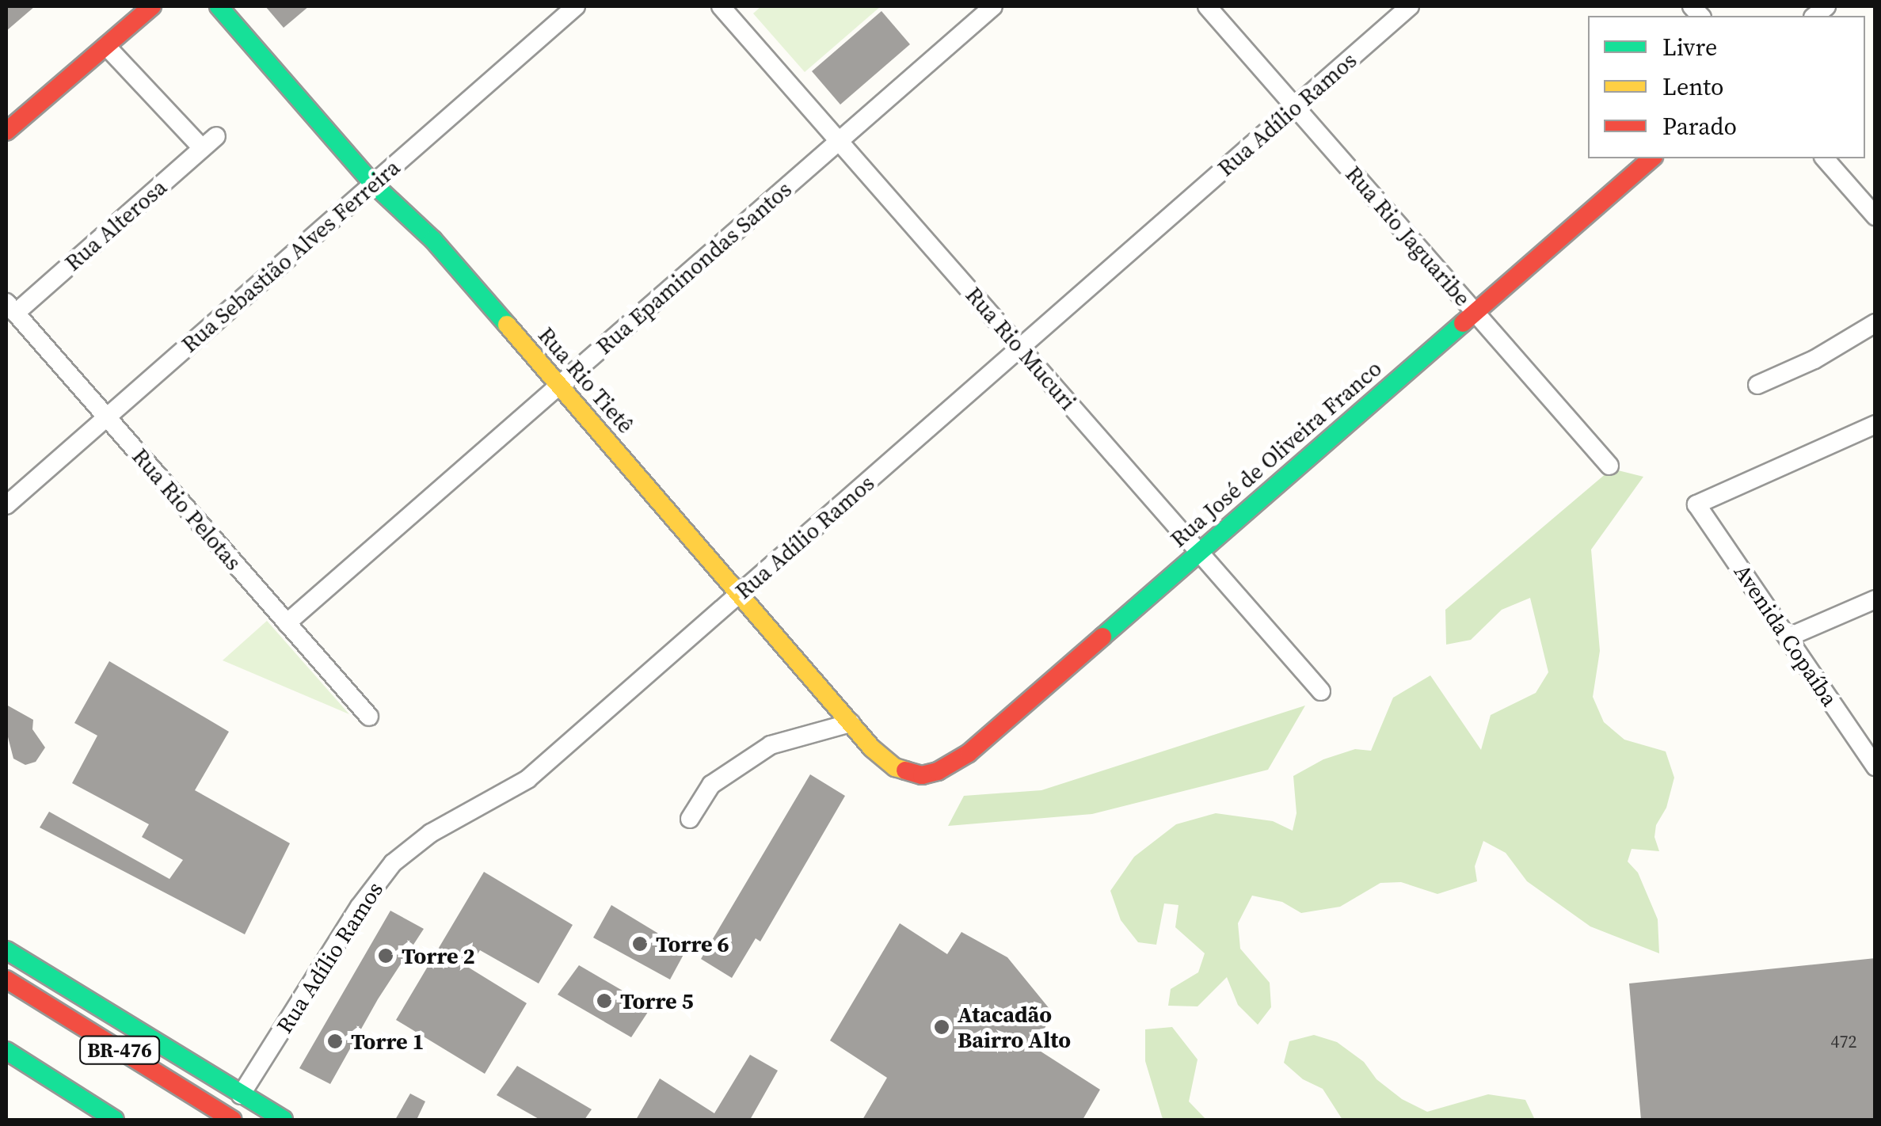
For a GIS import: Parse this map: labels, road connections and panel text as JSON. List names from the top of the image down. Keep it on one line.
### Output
{"streets":{"main road":["Rua Rio Tietê","Rua José de Oliveira Franco","BR-476"],"street":["Rua Adílio Ramos","Rua Alterosa","Rua Rio Jaguaribe","Rua Sebastião Alves Ferreira","Rua Epaminondas Santos","Rua Rio Mucuri","Rua Rio Pelotas","Avenida Copaíba"]},"crossings":[["Rua Adílio Ramos","Rua Rio Jaguaribe"],["Rua Adílio Ramos","Rua Rio Mucuri"],["Rua Adílio Ramos","Rua Rio Tietê"],["Rua Alterosa","Rua Rio Pelotas"],["Rua Rio Jaguaribe","Rua José de Oliveira Franco"],["Rua Sebastião Alves Ferreira","Rua Rio Tietê"],["Rua Sebastião Alves Ferreira","Rua Rio Pelotas"],["Rua Epaminondas Santos","Rua Rio Mucuri"],["Rua Epaminondas Santos","Rua Rio Tietê"],["Rua Epaminondas Santos","Rua Rio Pelotas"],["Rua Rio Mucuri","Rua José de Oliveira Franco"],["Rua Rio Tietê","Rua José de Oliveira Franco"]],"places":["Torre 6","Torre 2","Torre 5","Atacadão Bairro Alto","Torre 1"],"house_numbers":["472"],"legend":["Livre","Lento","Parado"]}
